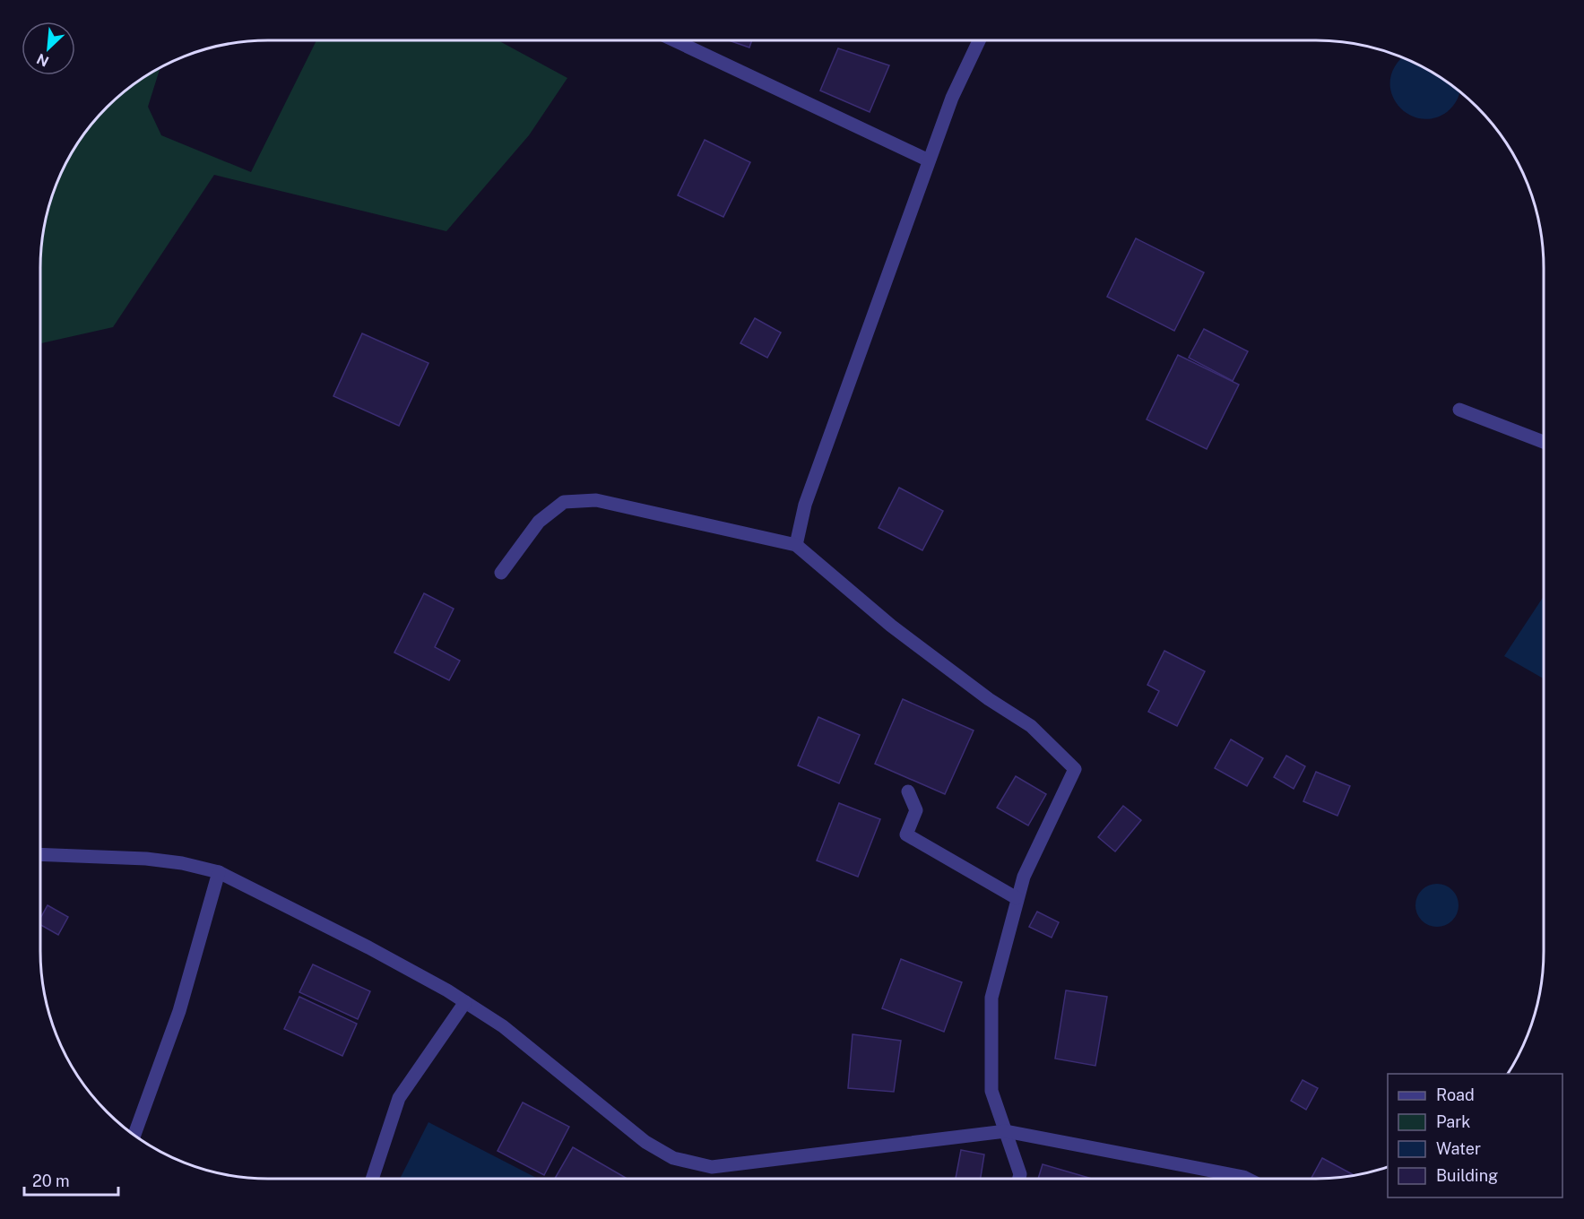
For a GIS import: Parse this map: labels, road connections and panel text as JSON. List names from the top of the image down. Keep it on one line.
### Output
{"legend":["Road","Park","Water","Building"],"scale_bar":"20 m","north":"bottom left"}
